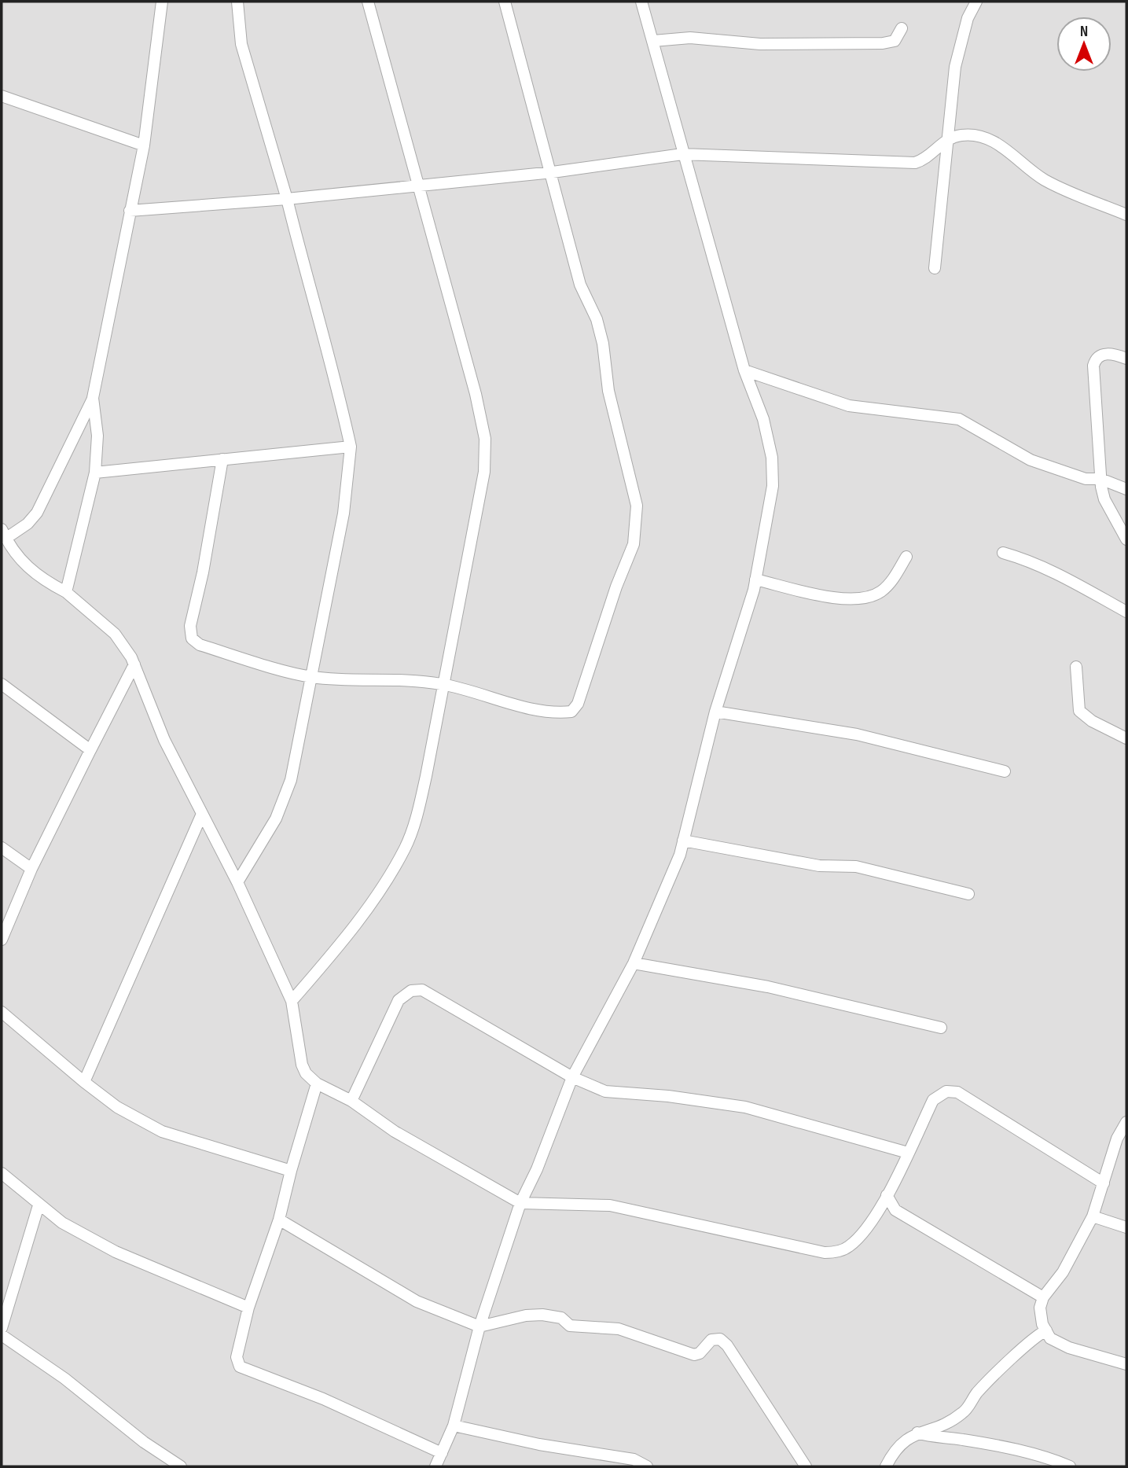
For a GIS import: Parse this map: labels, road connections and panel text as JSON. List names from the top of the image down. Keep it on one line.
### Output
{"north":"top"}
